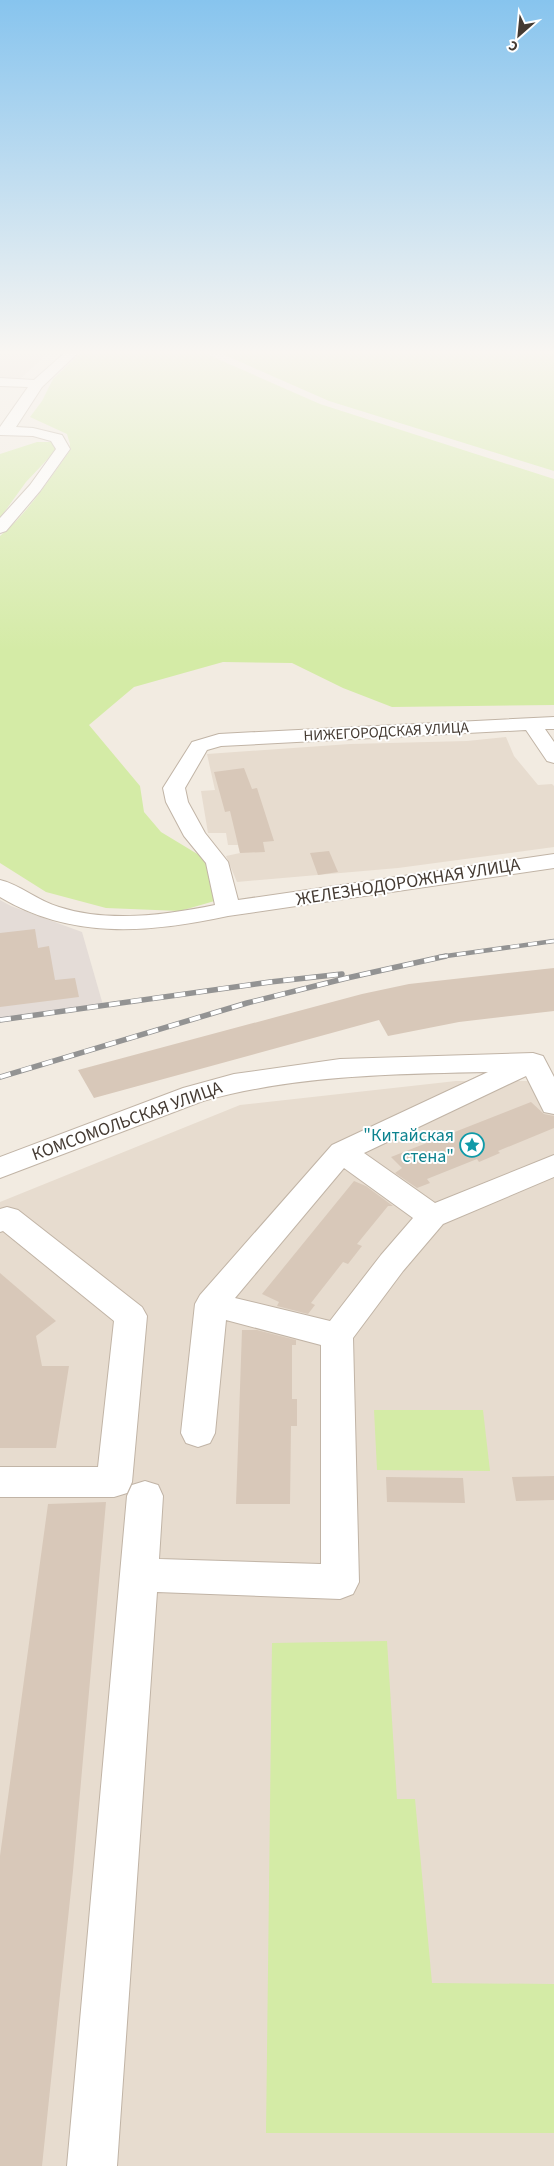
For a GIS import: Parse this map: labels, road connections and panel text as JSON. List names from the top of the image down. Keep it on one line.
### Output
{"streets":{"street":["НИЖЕГОРОДСКАЯ УЛИЦА","ЖЕЛЕЗНОДОРОЖНАЯ УЛИЦА","КОМСОМОЛЬСКАЯ УЛИЦА"]},"crossings":[["НИЖЕГОРОДСКАЯ УЛИЦА","ЖЕЛЕЗНОДОРОЖНАЯ УЛИЦА"]],"places":{"place":["\"Китайская стена\""]},"north":"bottom left"}
